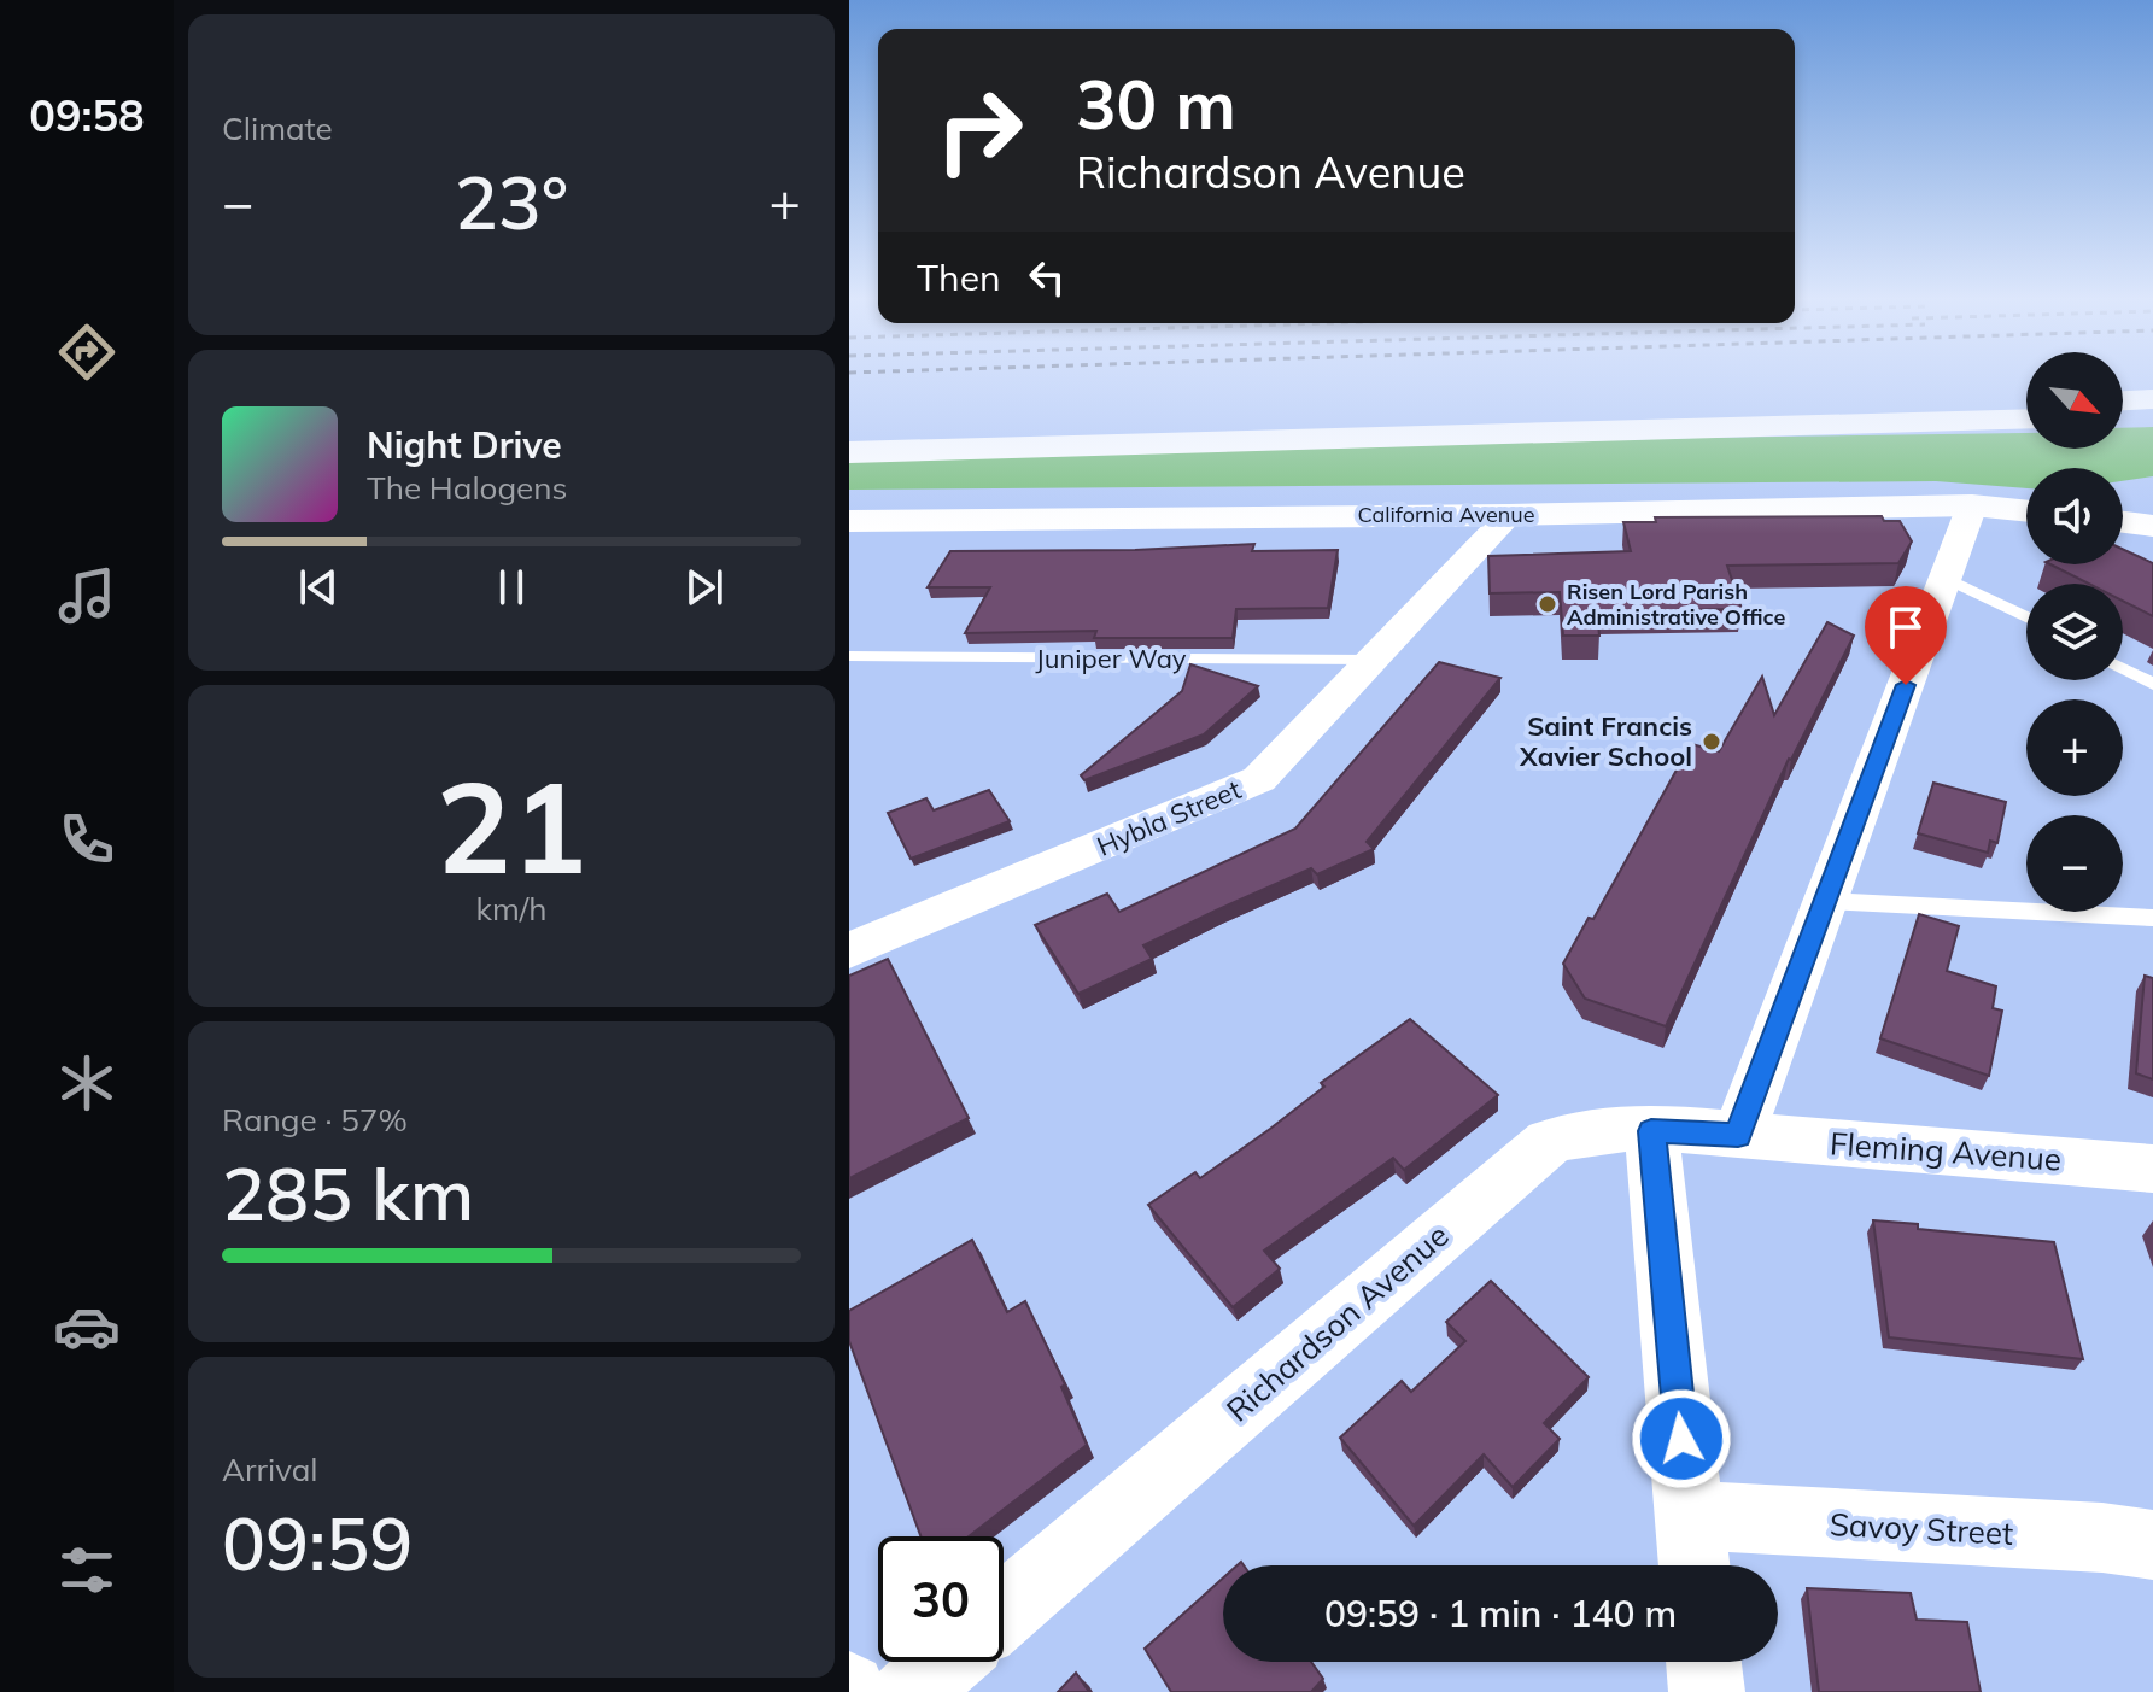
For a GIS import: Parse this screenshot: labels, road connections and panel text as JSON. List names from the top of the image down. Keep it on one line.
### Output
{"streets":{"main road":["California Avenue"],"street":["Hybla Street","Fleming Avenue","Richardson Avenue","Savoy Street"],"lane":["Juniper Way"]},"crossings":[["California Avenue","Hybla Street"],["Juniper Way","Hybla Street"],["Fleming Avenue","Richardson Avenue"]],"places":["Risen Lord Parish Administrative Office","Saint Francis Xavier School"],"north":"bottom right","page":{"tabs":"09:58","tile":["Climate",["21","km/h"],["Range · 57%","285 km"],["Arrival","09:59"]],"turn":["30 m","Richardson Avenue"],"heat":["−","23°","+"],"then":"Then","map_buttons":["+","−"],"song":["Night Drive","The Halogens"],"limit":"30","trip":"09:59 · 1 min · 140 m"}}
